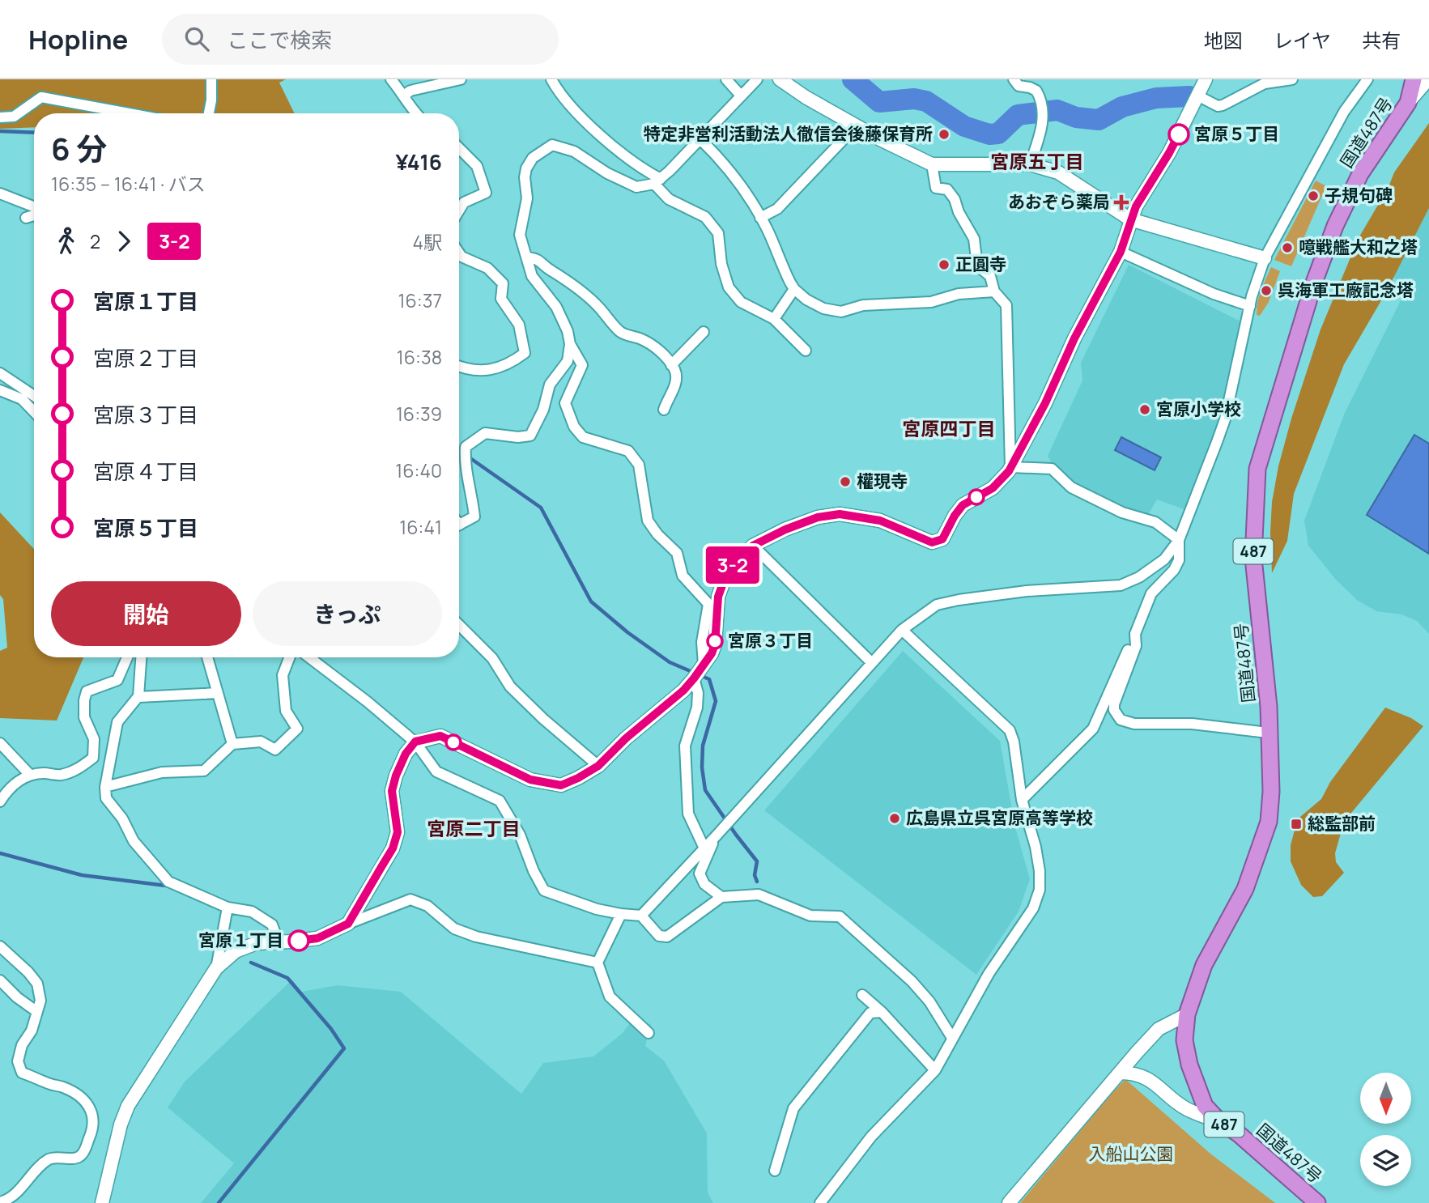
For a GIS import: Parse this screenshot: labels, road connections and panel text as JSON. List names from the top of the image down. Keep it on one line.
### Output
{"streets":{"highway":["国道487号","487"]},"districts":["宮原五丁目","宮原四丁目","宮原二丁目"],"parks":["入船山公園"],"places":{"other":["特定非営利活動法人徹信会後藤保育所","宮原５丁目","子規句碑","噫戦艦大和之塔","正圓寺","呉海軍工廠記念塔","宮原小学校","權現寺","宮原３丁目","広島県立呉宮原高等学校","宮原１丁目"],"health":["あおぞら薬局"],"transit":["総監部前"]},"lines":["bus line 3-2"],"north":"bottom","page":{"header":"Hopline","search":"ここで検索","nav":["地図","レイヤ","共有"],"on_map":"3-2","heading":["6 分","16:35 – 16:41 · バス","¥416"],"legs":["2","3-2","4駅"],"list":[{"name":"宮原１丁目","value":"16:37"},{"name":"宮原２丁目","value":"16:38"},{"name":"宮原３丁目","value":"16:39"},{"name":"宮原４丁目","value":"16:40"},{"name":"宮原５丁目","value":"16:41"}],"buttons":["開始","きっぷ"]}}
